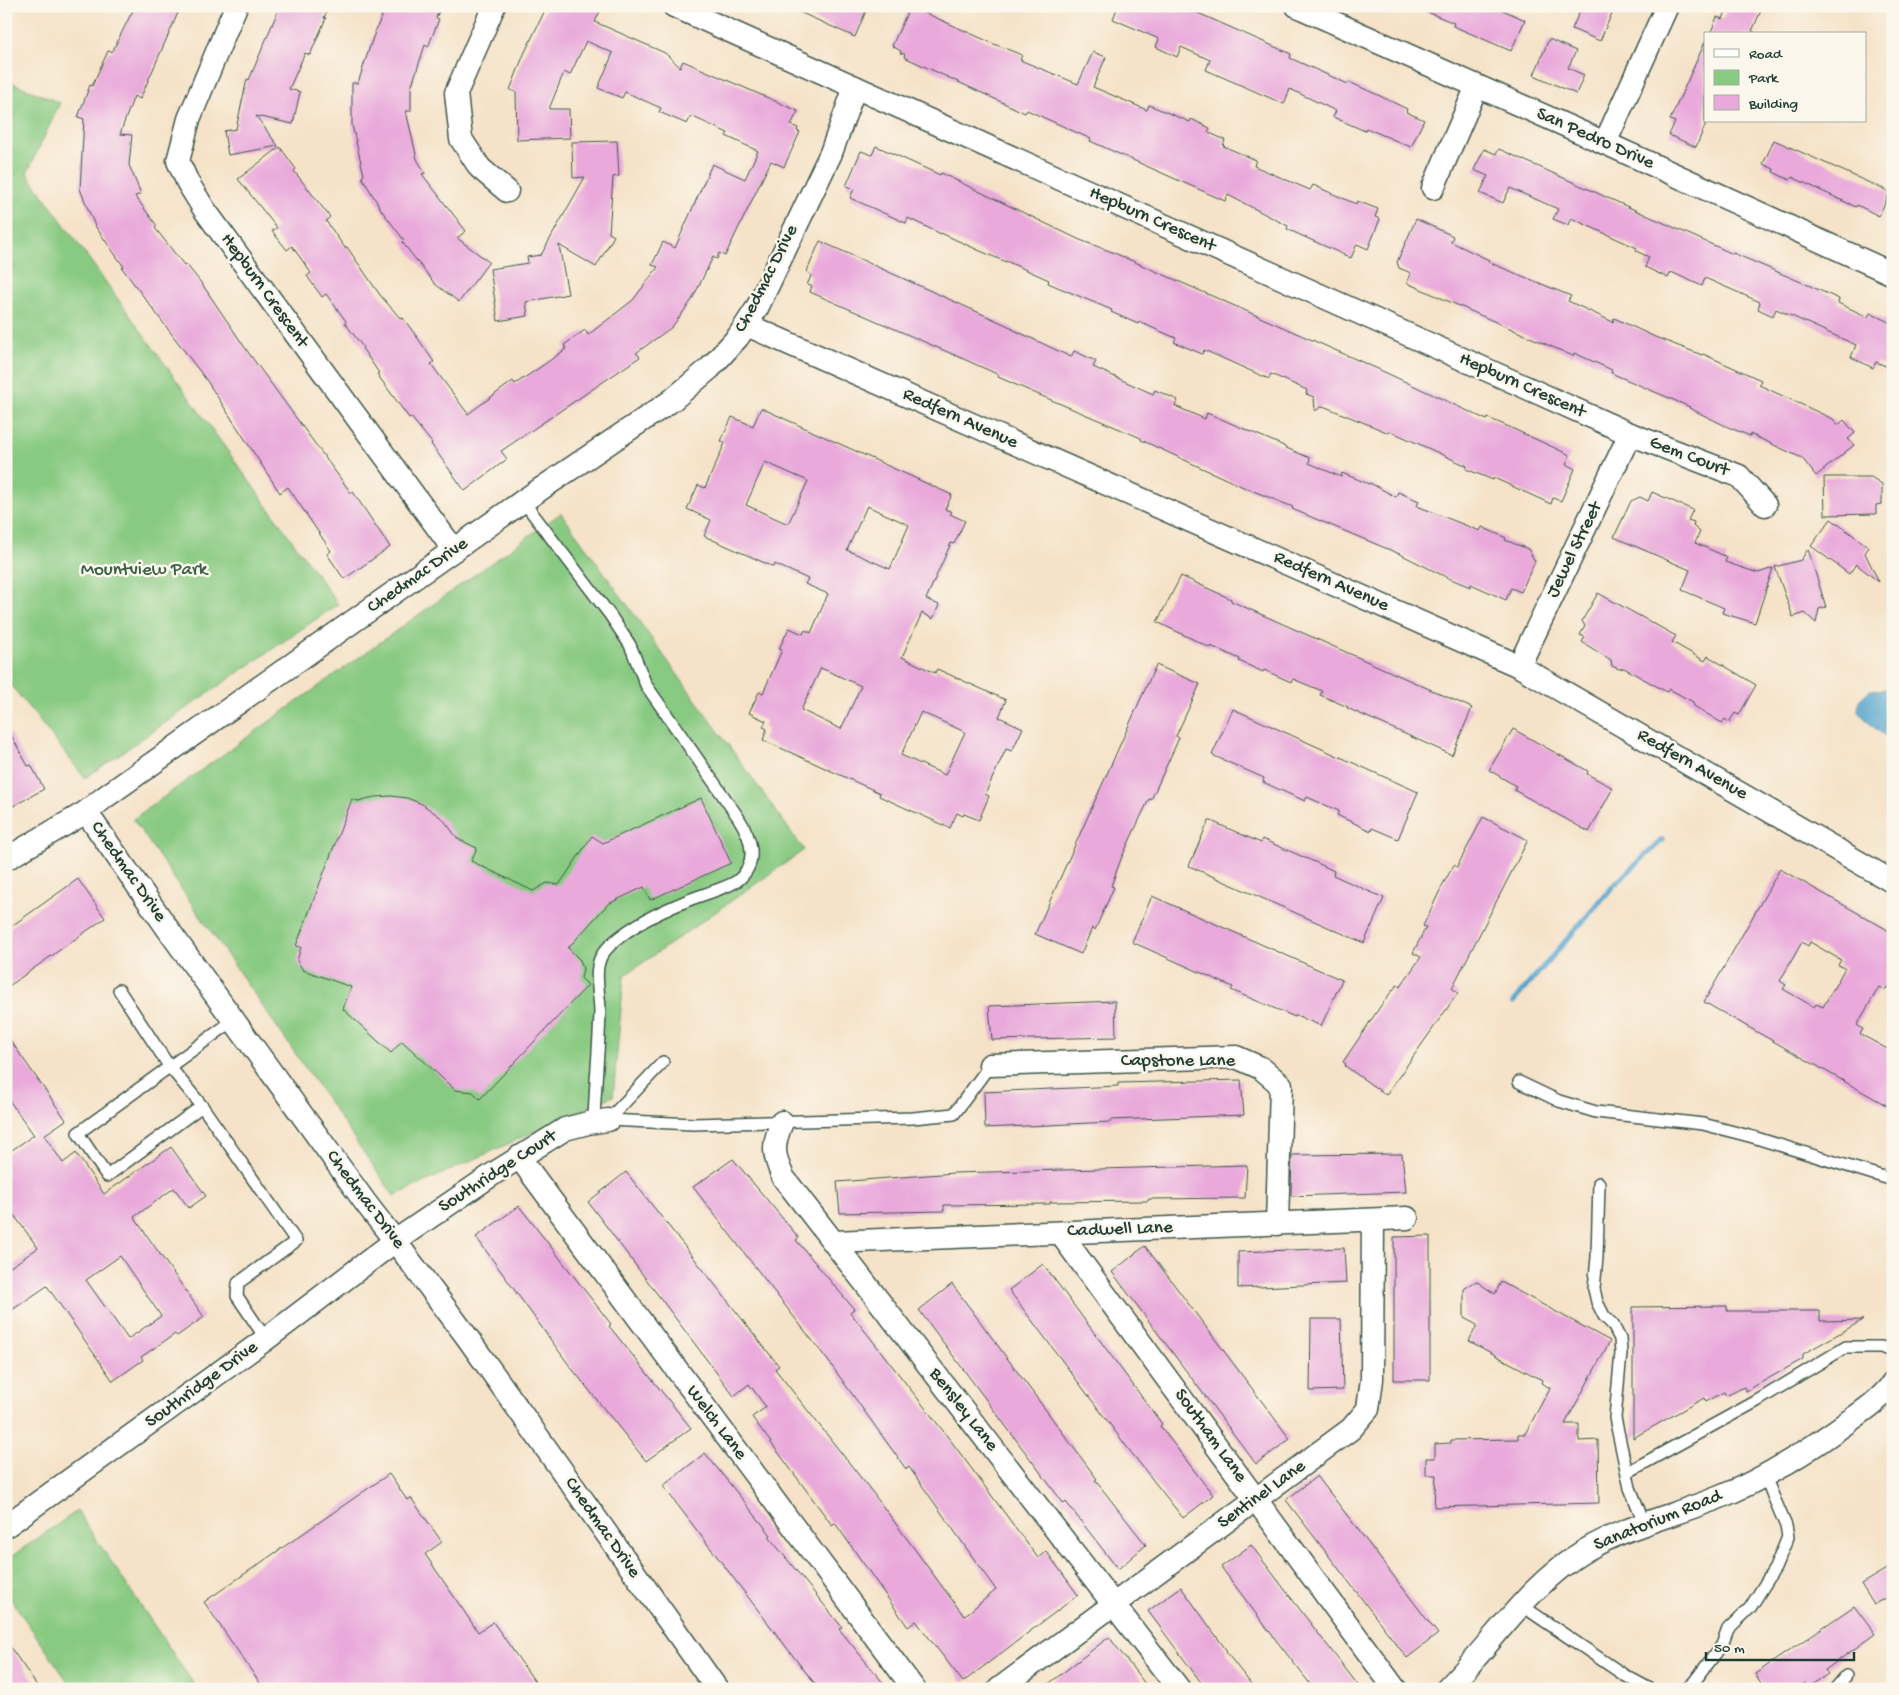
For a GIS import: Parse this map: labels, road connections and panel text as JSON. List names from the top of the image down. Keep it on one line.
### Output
{"streets":{"street":["San Pedro Drive","Hepburn Crescent","Chedmac Drive","Redfern Avenue","Gem Court","Jewel Street","Capstone Lane","Southridge Court","Cadwell Lane","Southridge Drive","Bensley Lane","Welch Lane","Southam Lane","Sentinel Lane","Sanatorium Road"]},"crossings":[["Hepburn Crescent","Chedmac Drive"],["Hepburn Crescent","Gem Court"],["Hepburn Crescent","Jewel Street"],["Chedmac Drive","Redfern Avenue"],["Chedmac Drive","Southridge Court"],["Chedmac Drive","Southridge Drive"],["Redfern Avenue","Jewel Street"],["Gem Court","Jewel Street"],["Capstone Lane","Cadwell Lane"],["Southridge Court","Southridge Drive"],["Southridge Court","Welch Lane"],["Cadwell Lane","Bensley Lane"],["Cadwell Lane","Southam Lane"],["Cadwell Lane","Sentinel Lane"],["Bensley Lane","Sentinel Lane"],["Southam Lane","Sentinel Lane"]],"parks":["Mountview Park"],"legend":["Road","Park","Building"],"scale_bar":"50 m"}
